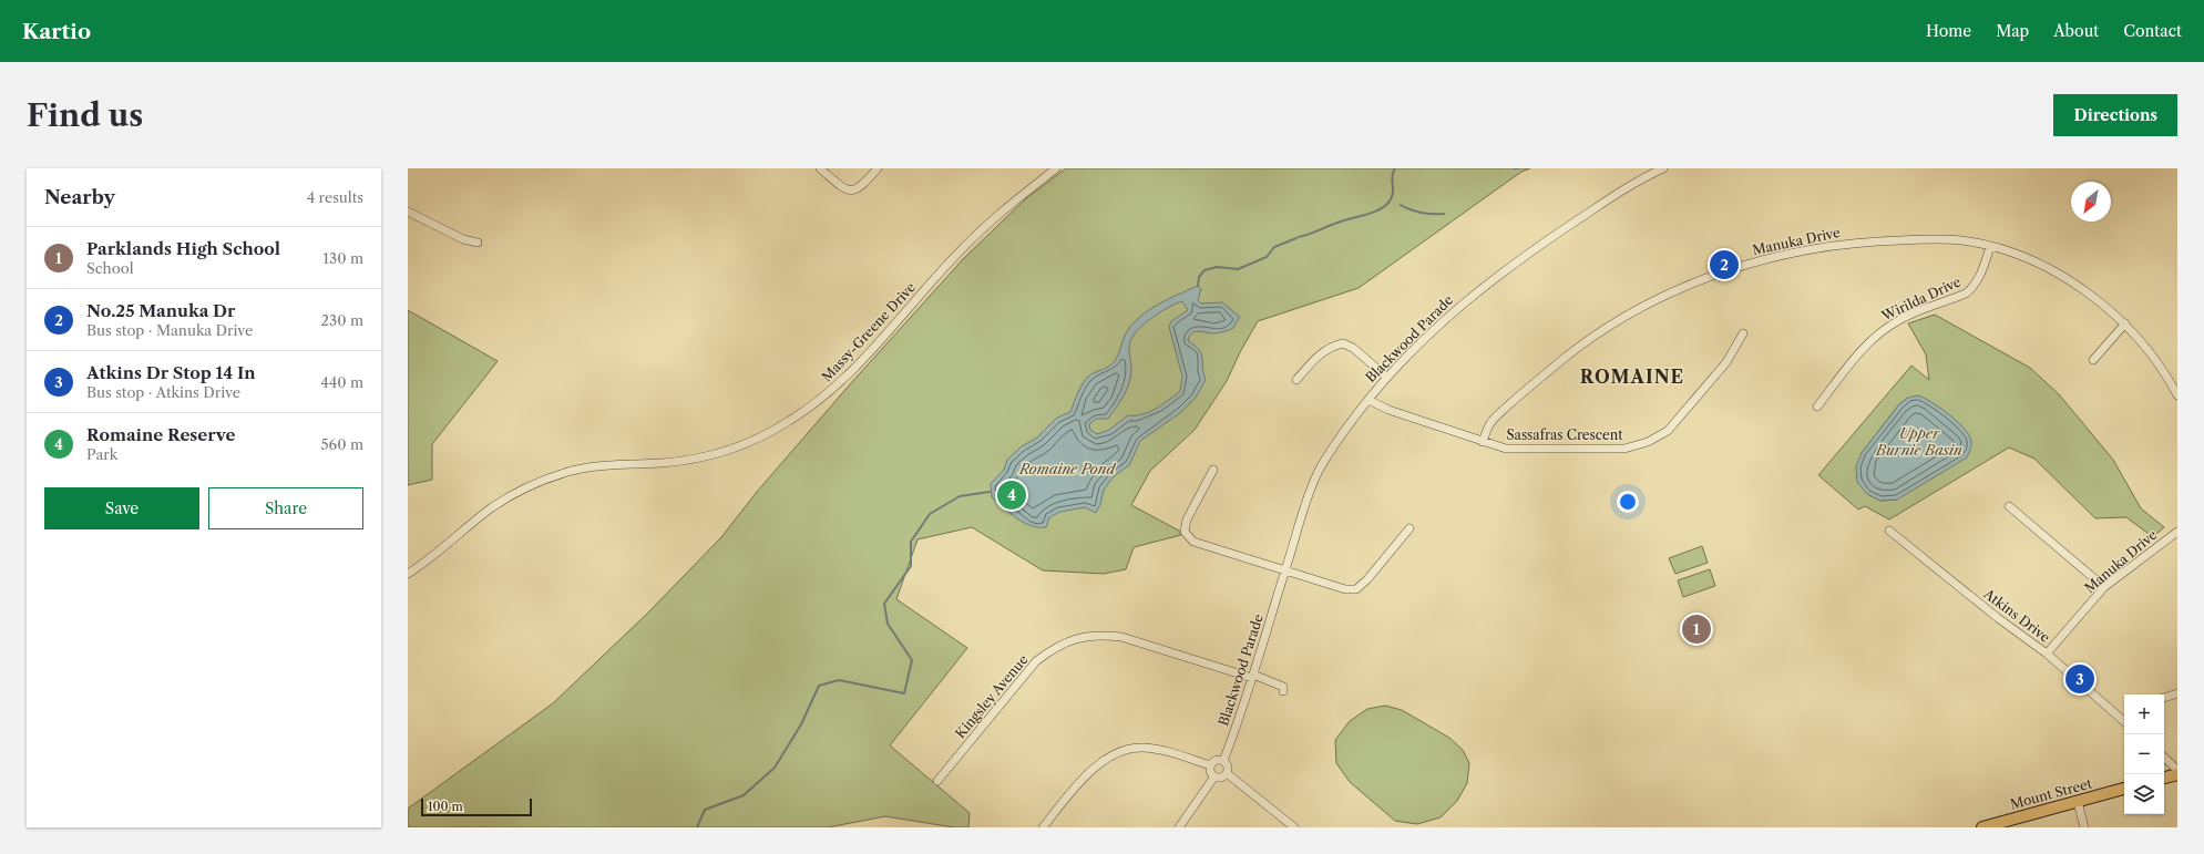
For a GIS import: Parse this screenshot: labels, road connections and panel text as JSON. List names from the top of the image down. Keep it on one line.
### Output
{"streets":{"highway":["Mount Street"],"street":["Manuka Drive","Wirilda Drive","Massy-Greene Drive","Blackwood Parade","Sassafras Crescent","Atkins Drive","Kingsley Avenue"]},"crossings":[["Manuka Drive","Wirilda Drive"],["Manuka Drive","Sassafras Crescent"],["Manuka Drive","Atkins Drive"],["Blackwood Parade","Sassafras Crescent"],["Blackwood Parade","Kingsley Avenue"]],"districts":["ROMAINE"],"water":["Upper Burnie Basin","Romaine Pond"],"scale_bar":"100 m","north":"bottom left","page":{"header":"Kartio","nav":["Home","Map","About","Contact"],"buttons":["Directions",["Save","Share"]],"title":"Find us","heading":["Nearby","4 results"],"list":[{"mark":"1","name":"Parklands High School","note":"School","value":"130 m"},{"mark":"2","name":"No.25 Manuka Dr","note":"Bus stop · Manuka Drive","value":"230 m"},{"mark":"3","name":"Atkins Dr Stop 14 In","note":"Bus stop · Atkins Drive","value":"440 m"},{"mark":"4","name":"Romaine Reserve","note":"Park","value":"560 m"}],"pins":["2","4","1","3"],"map_buttons":["+","−"],"scale":"100 m"}}
